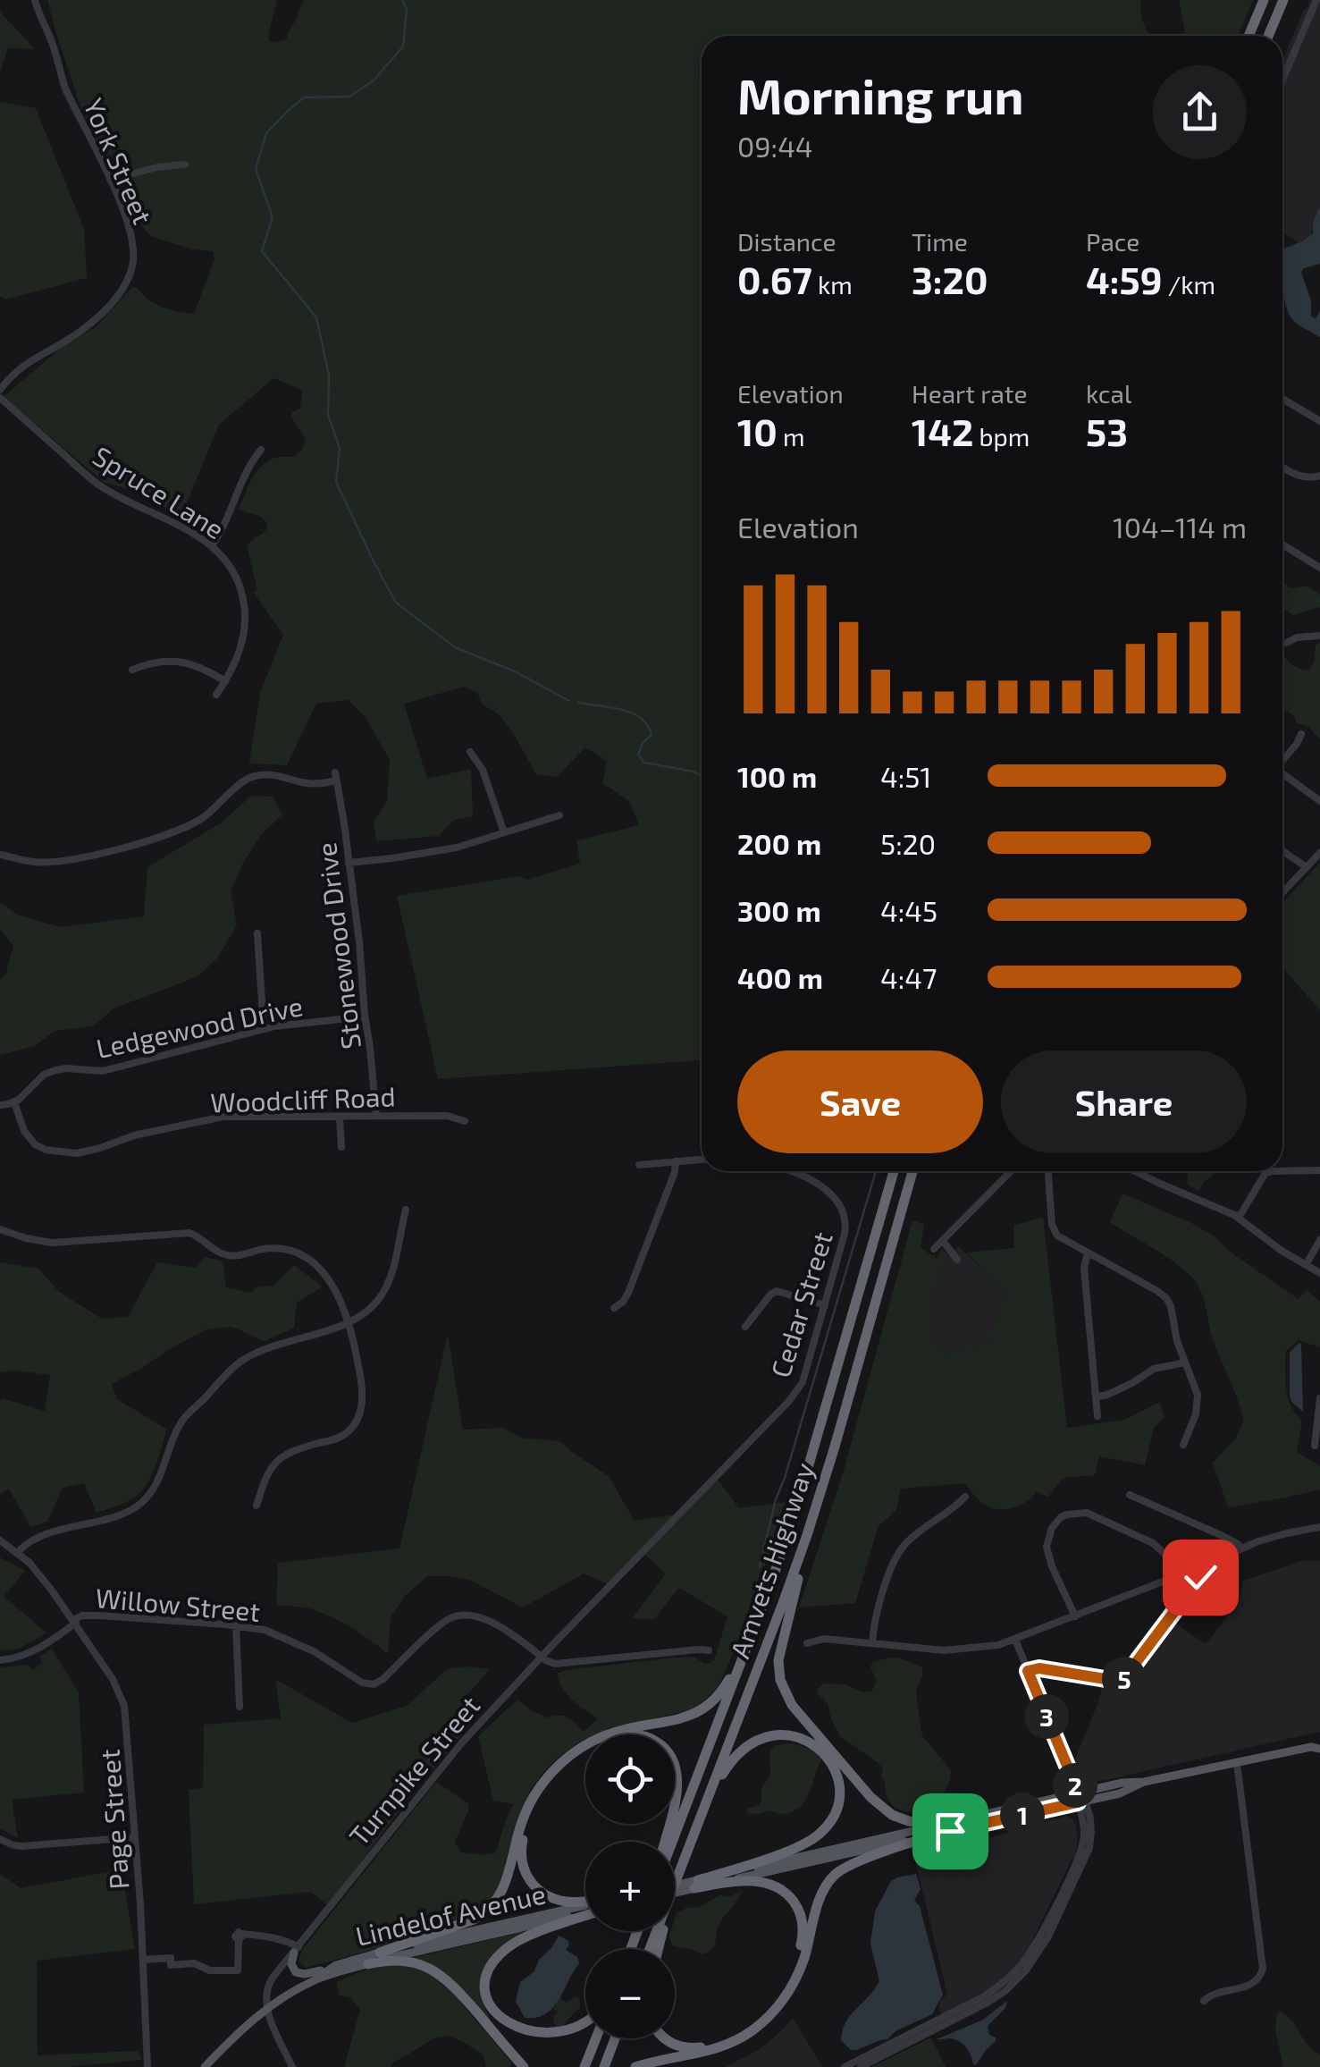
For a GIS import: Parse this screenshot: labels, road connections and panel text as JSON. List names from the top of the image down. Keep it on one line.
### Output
{"streets":{"highway":["Amvets Highway"],"main road":["Turnpike Street","Lindelof Avenue"],"street":["York Street","Spruce Lane","Stonewood Drive","Ledgewood Drive","Woodcliff Road","Cedar Street","Willow Street","Page Street"]},"crossings":[["Stonewood Drive","Ledgewood Drive"],["Stonewood Drive","Woodcliff Road"],["Ledgewood Drive","Woodcliff Road"],["Cedar Street","Turnpike Street"],["Willow Street","Turnpike Street"],["Willow Street","Page Street"],["Turnpike Street","Lindelof Avenue"]],"page":{"heading":["Morning run","09:44"],"stats":[["Distance","0.67 km"],["Time","3:20"],["Pace","4:59 /km"],["Elevation","10 m"],["Heart rate","142 bpm"],["kcal","53"]],"chart":["Elevation","104–114 m"],"list":[{"name":"100 m","note":"4:51"},{"name":"200 m","note":"5:20"},{"name":"300 m","note":"4:45"},{"name":"400 m","note":"4:47"}],"buttons":["Save","Share"],"pins":["5","3","2","1"],"map_buttons":["+","−"]}}
